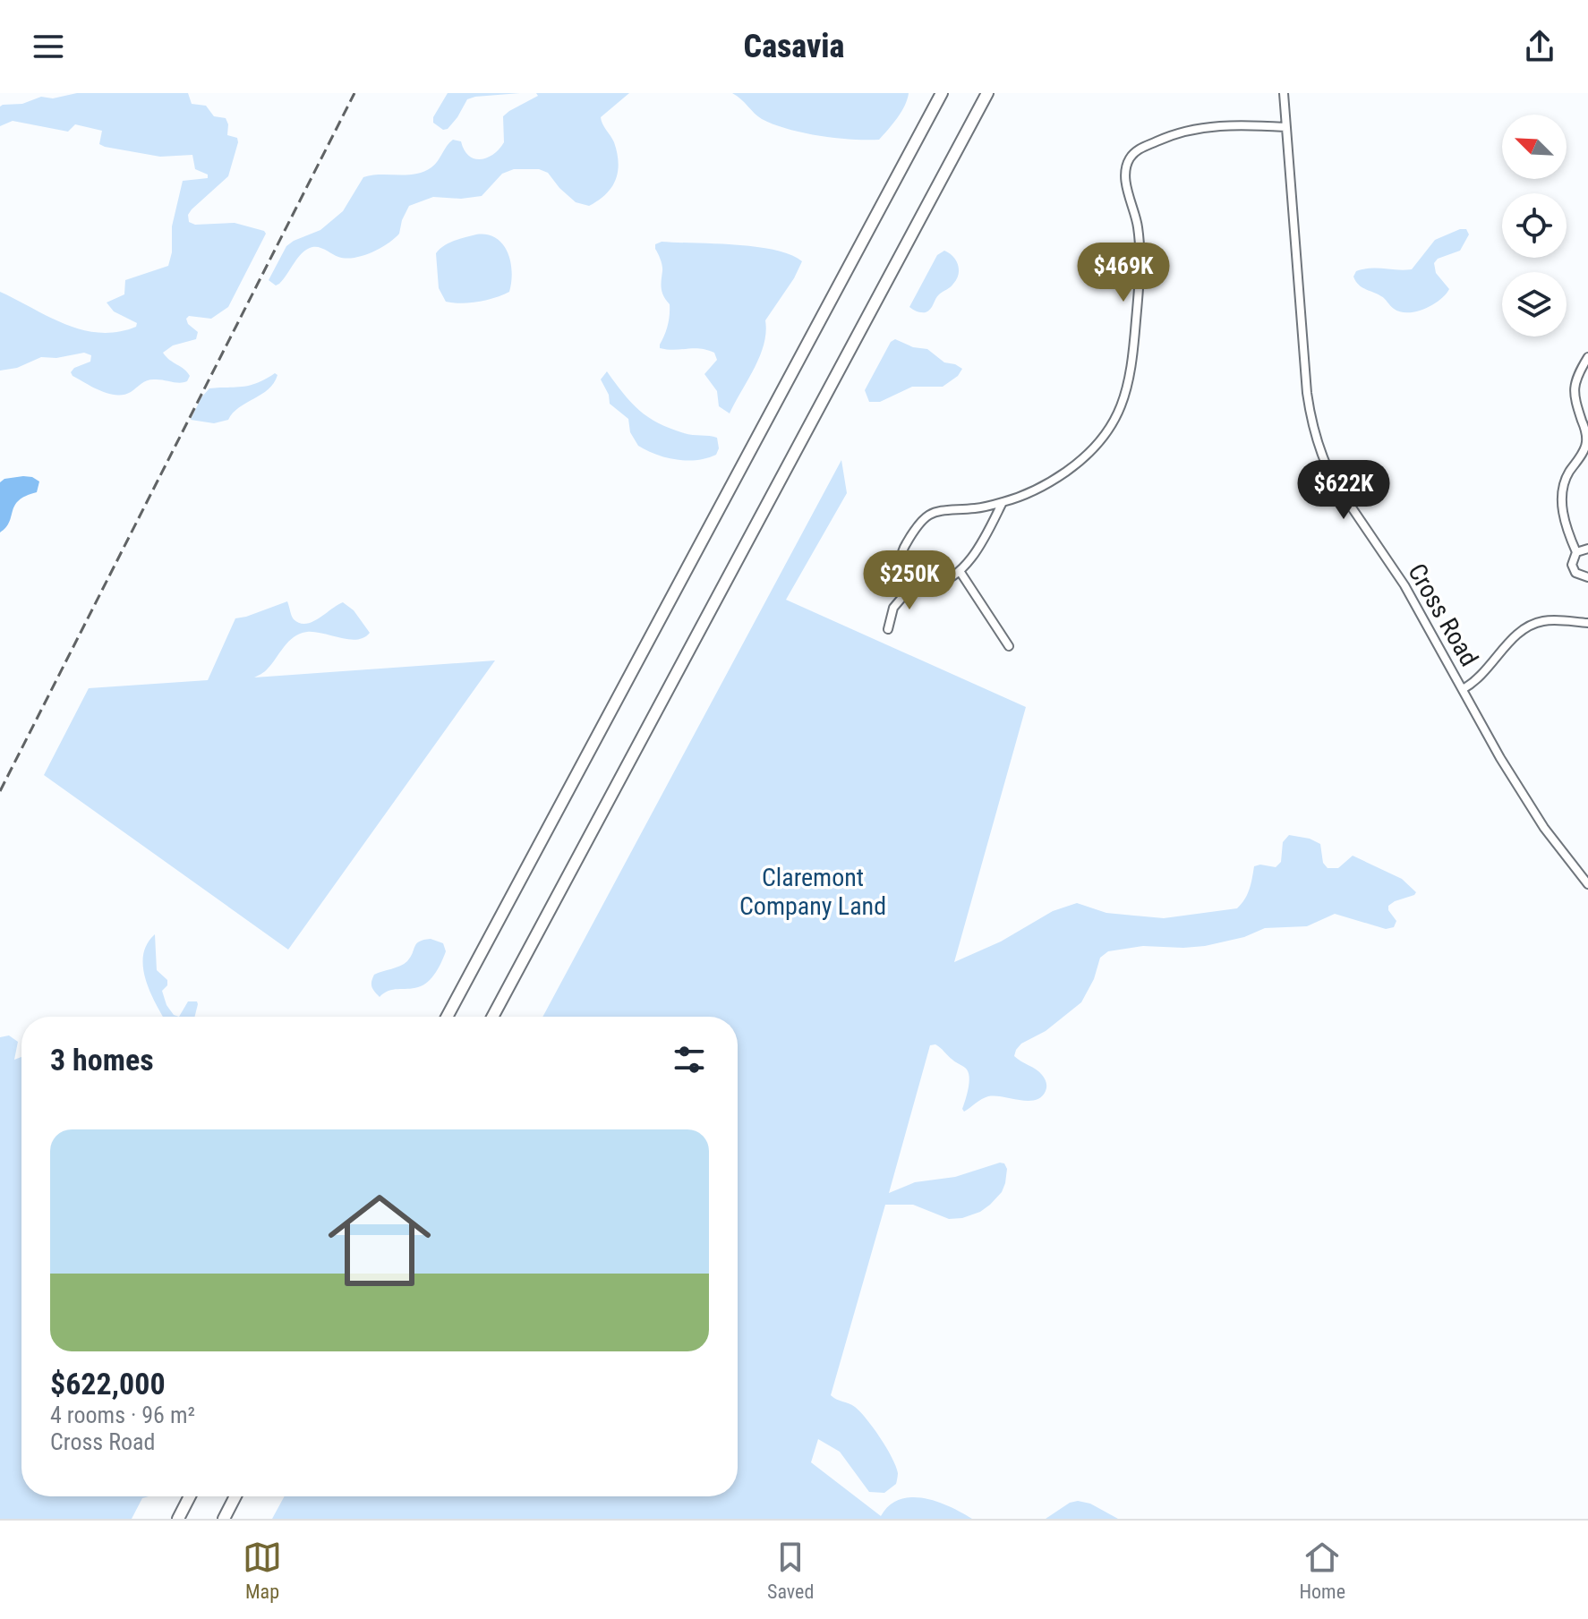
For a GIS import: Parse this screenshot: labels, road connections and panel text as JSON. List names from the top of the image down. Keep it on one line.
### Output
{"streets":{"street":["Cross Road"]},"parks":["Claremont Company Land"],"north":"top left","page":{"header":"Casavia","price":["$469K","$622K","$250K"],"heading":"3 homes","list":[{"name":"$622,000","note":"4 rooms · 96 m² · Cross Road"}],"tabs":["Map","Saved","Home"]}}
